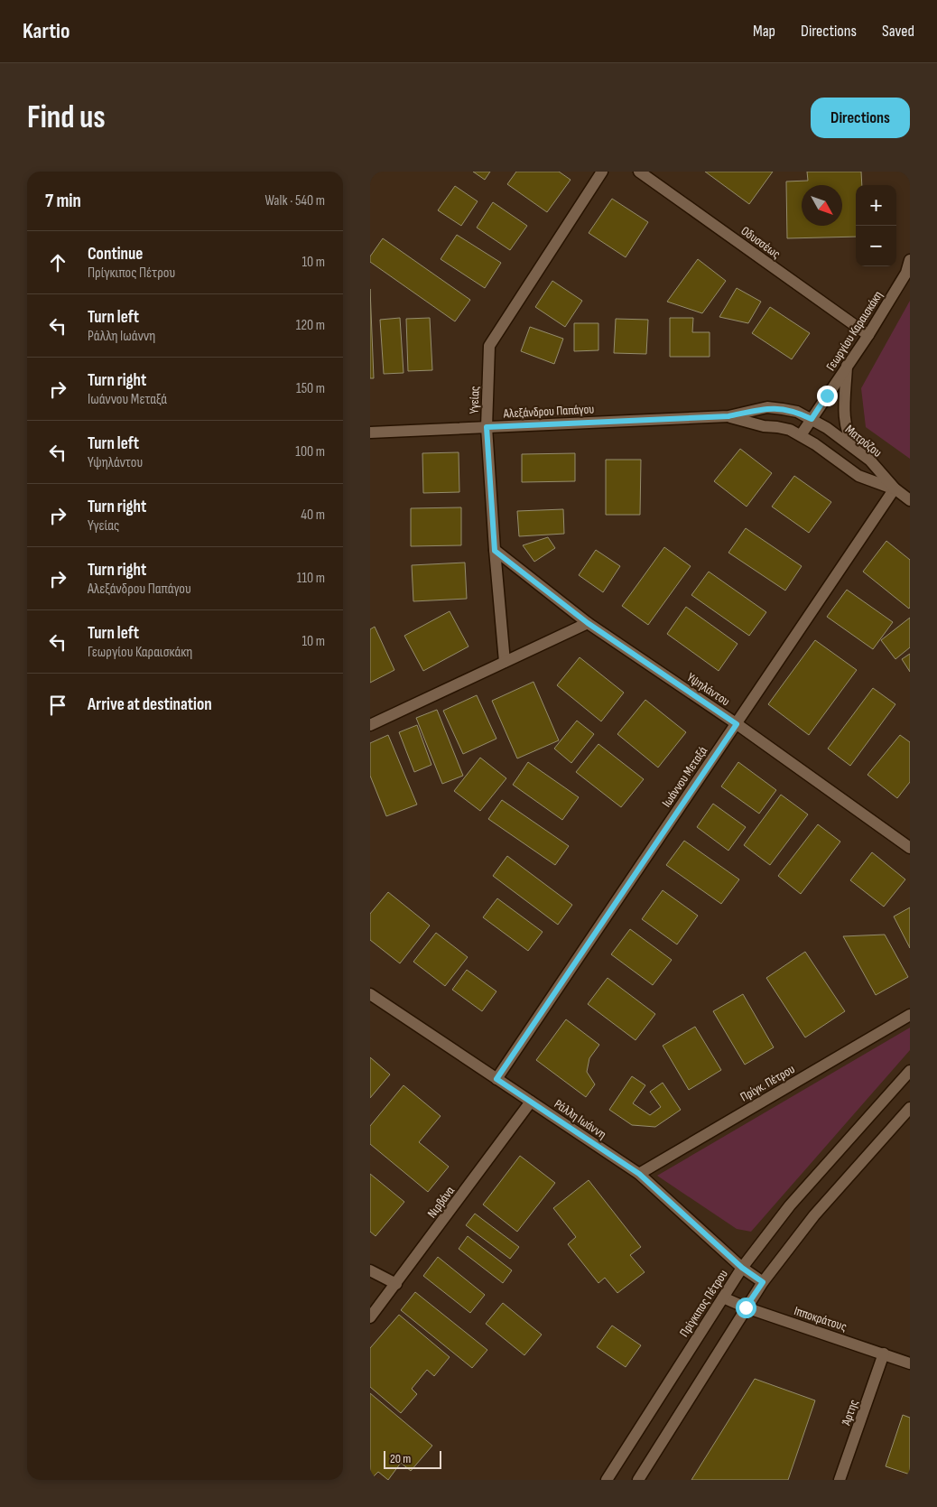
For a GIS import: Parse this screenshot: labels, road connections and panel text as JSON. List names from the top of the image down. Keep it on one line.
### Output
{"streets":{"street":["Οδυσσέως","Γεωργίου Καραισκάκη","Υγείας","Αλεξάνδρου Παπάγου","Ματρόζου","Υψηλάντου","Ιωάννου Μεταξά","Πρίγκ. Πέτρου","Ράλλη Ιωάννη","Νιρβάνα","Πρίγκιπος Πέτρου","Ιπποκράτους","Άρτης"]},"crossings":[["Οδυσσέως","Γεωργίου Καραισκάκη"],["Γεωργίου Καραισκάκη","Αλεξάνδρου Παπάγου"],["Γεωργίου Καραισκάκη","Ματρόζου"],["Υγείας","Αλεξάνδρου Παπάγου"],["Υγείας","Υψηλάντου"],["Αλεξάνδρου Παπάγου","Ματρόζου"],["Ματρόζου","Ιωάννου Μεταξά"],["Υψηλάντου","Ιωάννου Μεταξά"],["Ιωάννου Μεταξά","Ράλλη Ιωάννη"],["Πρίγκ. Πέτρου","Ράλλη Ιωάννη"],["Ράλλη Ιωάννη","Νιρβάνα"],["Ράλλη Ιωάννη","Πρίγκιπος Πέτρου"],["Πρίγκιπος Πέτρου","Ιπποκράτους"],["Ιπποκράτους","Άρτης"]],"scale_bar":"20 m","north":"bottom right","page":{"header":"Kartio","nav":["Map","Directions","Saved"],"buttons":"Directions","title":"Find us","heading":["7 min","Walk · 540 m"],"map_buttons":["+","−"],"list":[["Continue","Πρίγκιπος Πέτρου","10 m"],["Turn left","Ράλλη Ιωάννη","120 m"],["Turn right","Ιωάννου Μεταξά","150 m"],["Turn left","Υψηλάντου","100 m"],["Turn right","Υγείας","40 m"],["Turn right","Αλεξάνδρου Παπάγου","110 m"],["Turn left","Γεωργίου Καραισκάκη","10 m"],"Arrive at destination"],"scale":"20 m"}}
